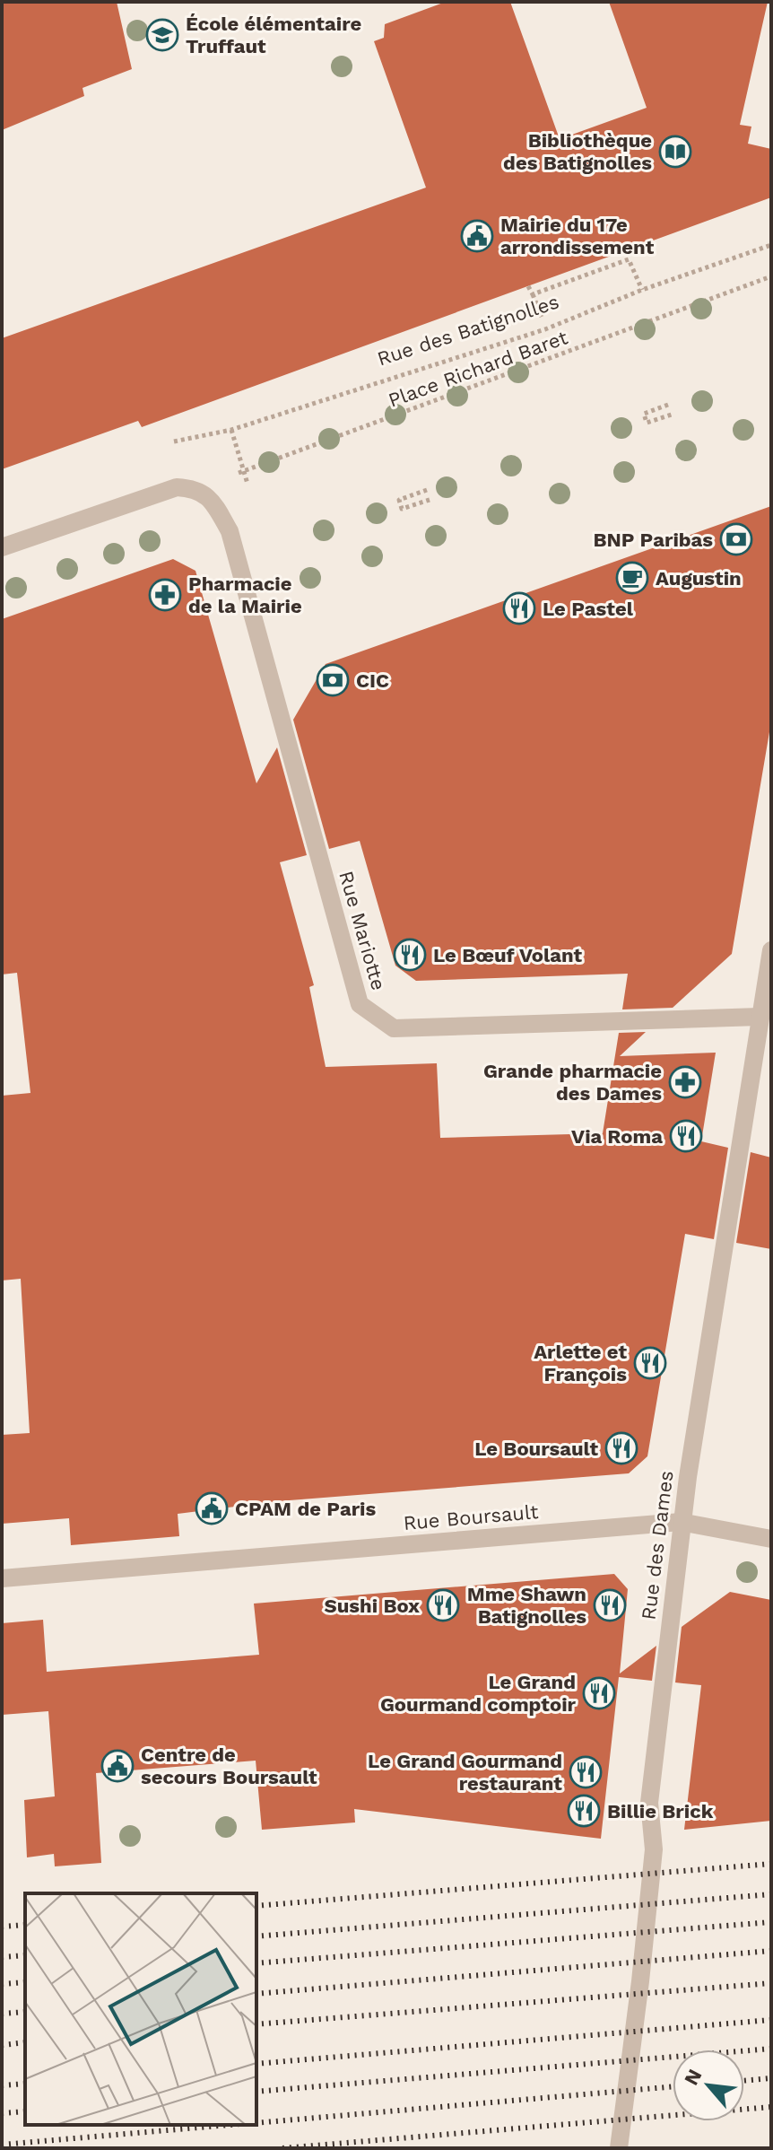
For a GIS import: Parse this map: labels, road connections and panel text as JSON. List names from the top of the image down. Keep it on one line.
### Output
{"streets":{"street":["Rue Mariotte","Rue Boursault","Rue des Dames"],"path":["Rue des Batignolles","Place Richard Baret"]},"crossings":[["Place Richard Baret","Rue Mariotte"],["Rue Mariotte","Rue des Dames"],["Rue Boursault","Rue des Dames"]],"places":{"school or university":["École élémentaire Truffaut"],"library":["Bibliothèque des Batignolles"],"public building":["Mairie du 17e arrondissement","CPAM de Paris","Centre de secours Boursault"],"bank":["BNP Paribas","CIC"],"cafe":["Augustin"],"pharmacy":["Pharmacie de la Mairie","Grande pharmacie des Dames"],"restaurant":["Le Pastel","Le Bœuf Volant","Via Roma","Arlette et François","Le Boursault","Sushi Box","Mme Shawn Batignolles","Le Grand Gourmand comptoir","Le Grand Gourmand restaurant","Billie Brick"]},"north":"top left"}
